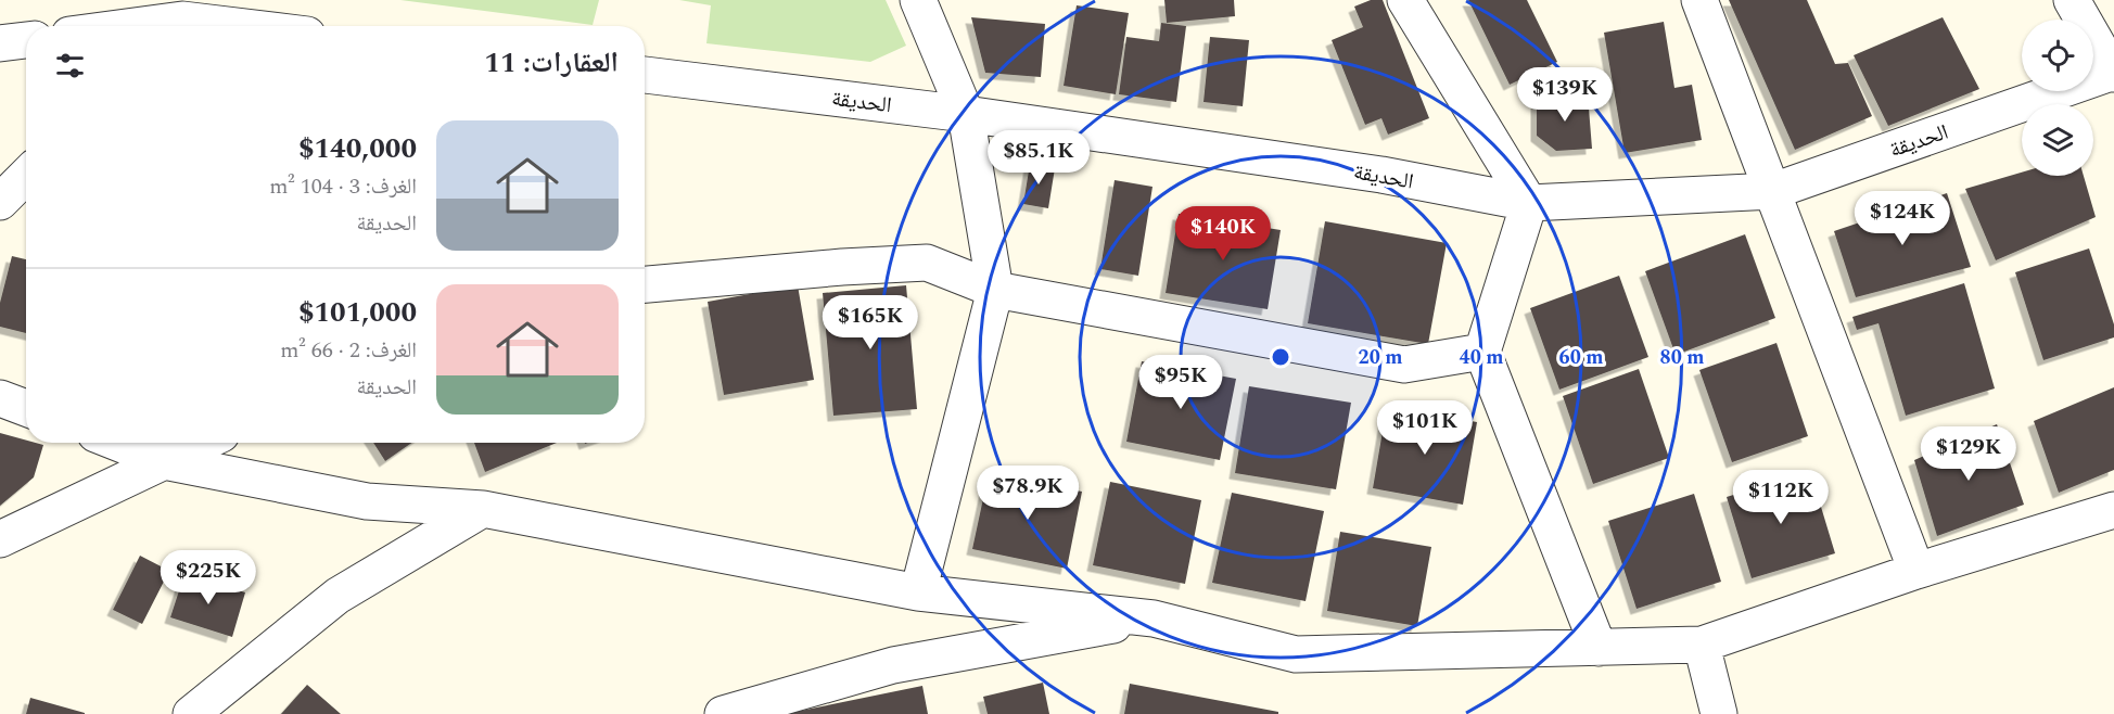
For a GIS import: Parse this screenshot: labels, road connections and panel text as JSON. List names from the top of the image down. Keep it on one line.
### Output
{"streets":{"street":["الحديقة"]},"page":{"heading":"العقارات: 11","price":["$139K","$85.1K","$124K","$140K","$165K","$95K","$101K","$129K","$78.9K","$112K","$225K"],"list":[{"name":"$140,000","note":"الغرف: 3 · 104 m² · الحديقة"},{"name":"$101,000","note":"الغرف: 2 · 66 m² · الحديقة"}]},"rings":["20 m","40 m","60 m","80 m"]}
